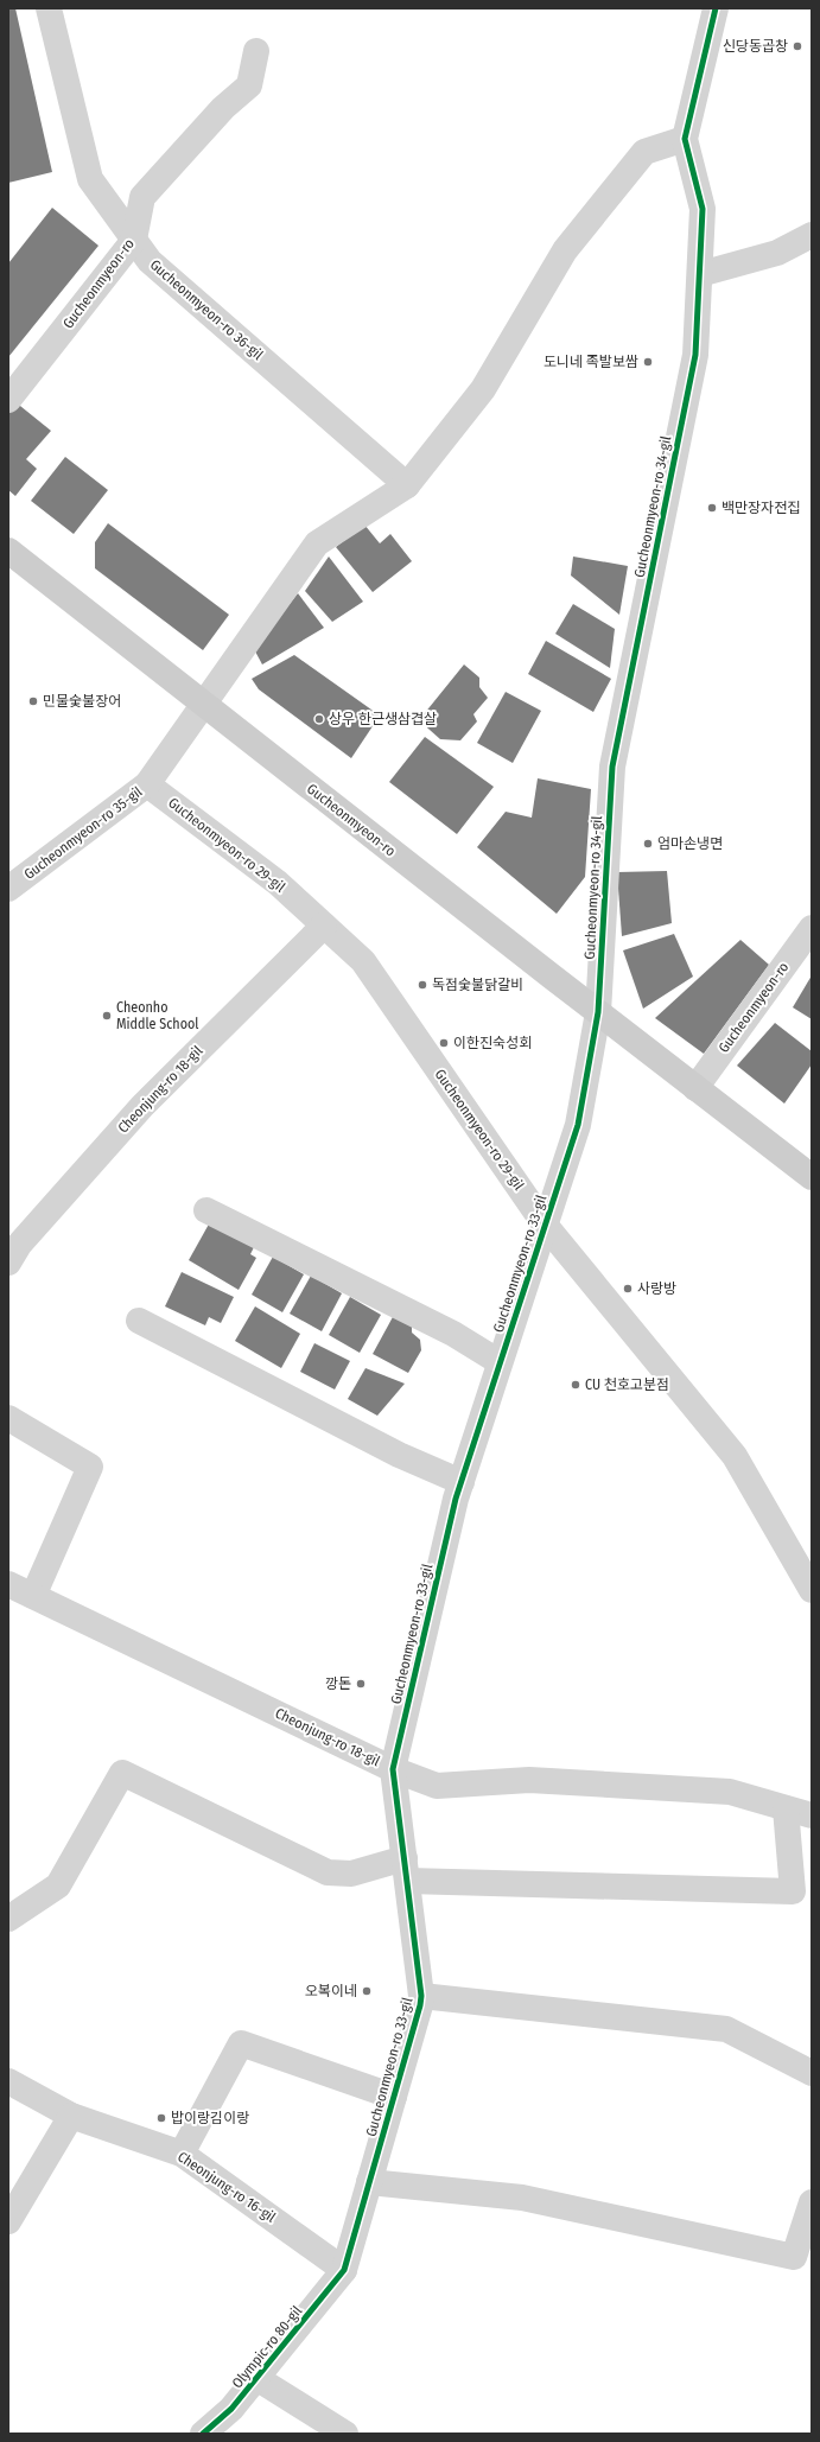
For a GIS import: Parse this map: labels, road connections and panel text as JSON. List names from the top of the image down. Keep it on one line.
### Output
{"streets":{"main road":["Gucheonmyeon-ro"],"street":["Gucheonmyeon-ro 36-gil","Gucheonmyeon-ro 34-gil","Gucheonmyeon-ro 35-gil","Gucheonmyeon-ro 29-gil","Cheonjung-ro 18-gil","Gucheonmyeon-ro 33-gil","Cheonjung-ro 16-gil","Olympic-ro 80-gil"]},"crossings":[["Gucheonmyeon-ro","Gucheonmyeon-ro 36-gil"],["Gucheonmyeon-ro","Gucheonmyeon-ro 34-gil"],["Gucheonmyeon-ro","Gucheonmyeon-ro 35-gil"],["Gucheonmyeon-ro","Gucheonmyeon-ro 33-gil"],["Gucheonmyeon-ro 34-gil","Gucheonmyeon-ro 33-gil"],["Gucheonmyeon-ro 35-gil","Gucheonmyeon-ro 29-gil"],["Gucheonmyeon-ro 29-gil","Cheonjung-ro 18-gil"],["Gucheonmyeon-ro 29-gil","Gucheonmyeon-ro 33-gil"],["Cheonjung-ro 18-gil","Gucheonmyeon-ro 33-gil"],["Gucheonmyeon-ro 33-gil","Cheonjung-ro 16-gil"],["Gucheonmyeon-ro 33-gil","Olympic-ro 80-gil"],["Cheonjung-ro 16-gil","Olympic-ro 80-gil"]],"places":["신당동곱창","도니네 족발보쌈","백만장자전집","민물숯불장어","상우 한근생삼겹살","엄마손냉면","독점숯불닭갈비","Cheonho Middle School","이한진숙성회","사랑방","CU 천호고분점","깡돈","오복이네","밥이랑김이랑"]}
